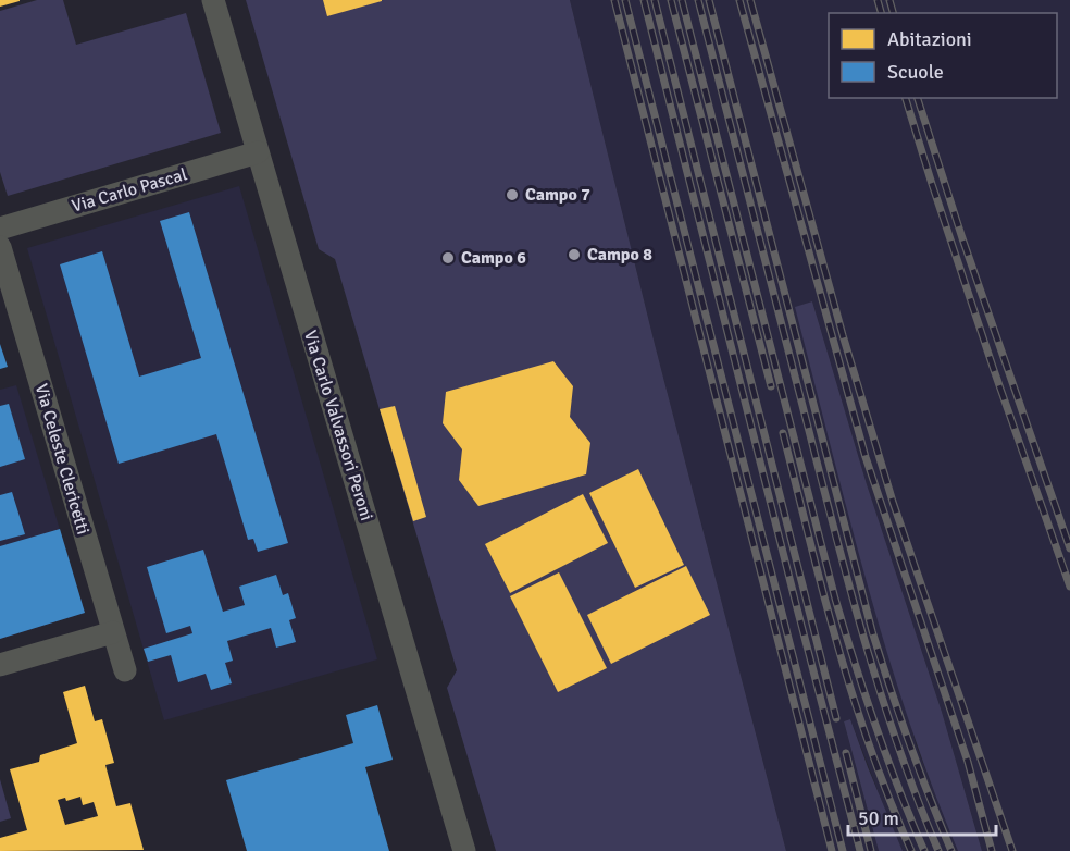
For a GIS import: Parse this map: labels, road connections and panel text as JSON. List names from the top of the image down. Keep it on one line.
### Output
{"streets":{"street":["Via Carlo Pascal","Via Carlo Valvassori Peroni","Via Celeste Clericetti"]},"crossings":[["Via Carlo Pascal","Via Carlo Valvassori Peroni"]],"places":["Campo 7","Campo 8","Campo 6"],"legend":["Abitazioni","Scuole"],"scale_bar":"50 m"}
